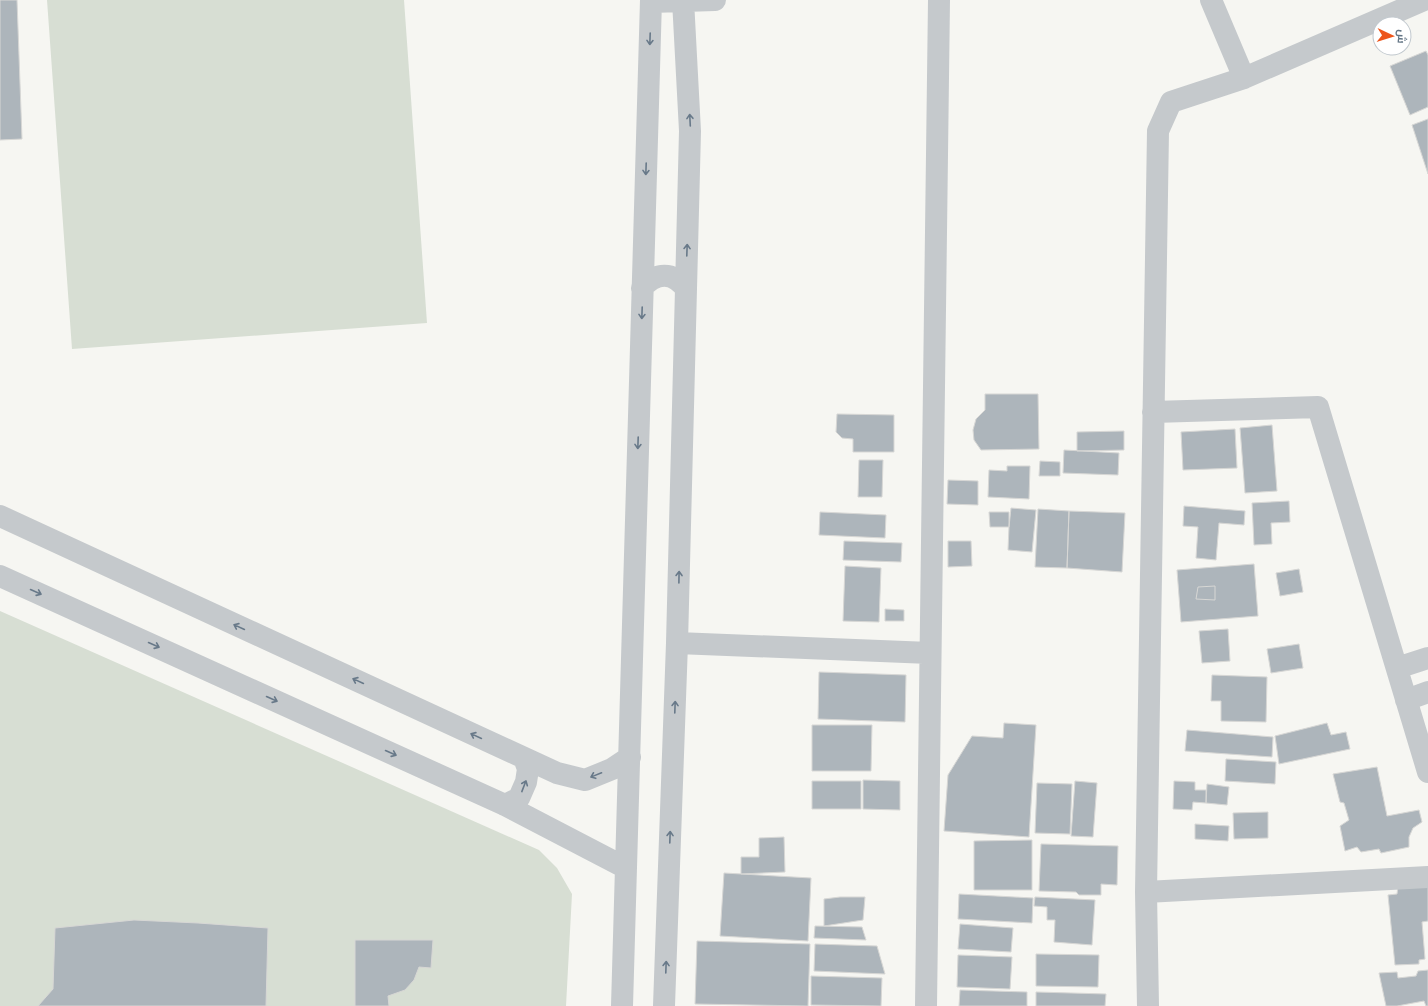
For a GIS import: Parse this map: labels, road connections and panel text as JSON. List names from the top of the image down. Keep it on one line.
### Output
{"north":"right"}
